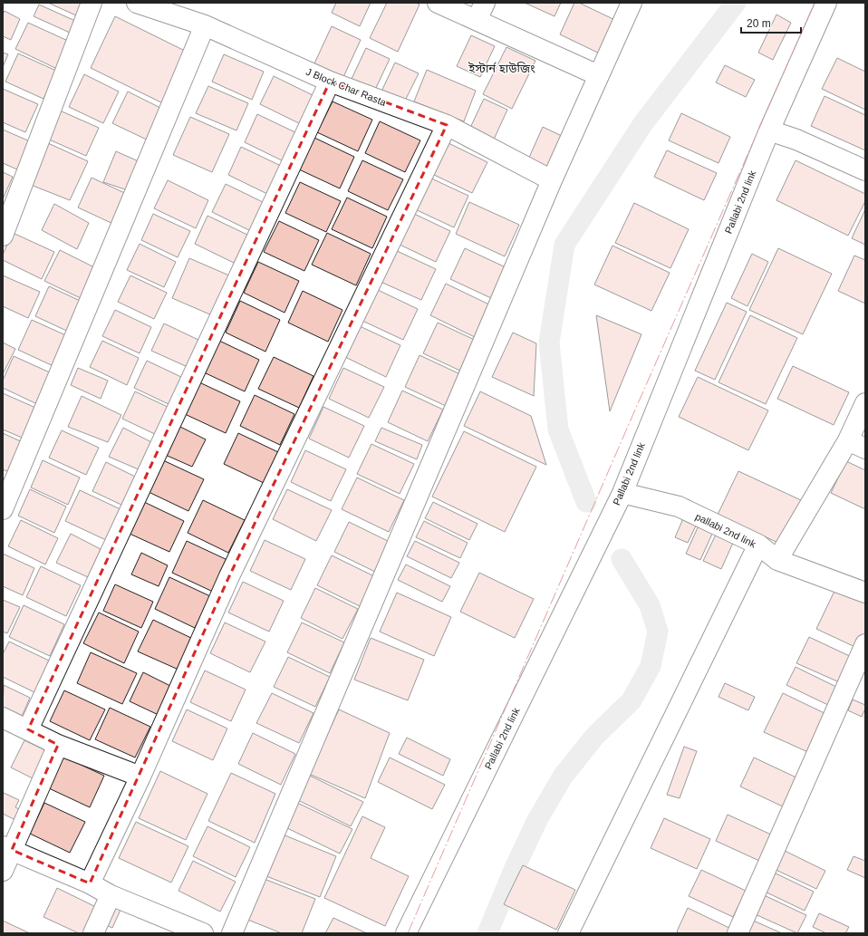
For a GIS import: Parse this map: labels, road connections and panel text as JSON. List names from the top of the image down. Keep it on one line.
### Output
{"streets":{"street":["J Block Char Rasta","Pallabi 2nd link","pallabi 2nd link"]},"crossings":[["Pallabi 2nd link","pallabi 2nd link"]],"districts":["ইস্টার্ন হাউজিং"],"scale_bar":"20 m"}
